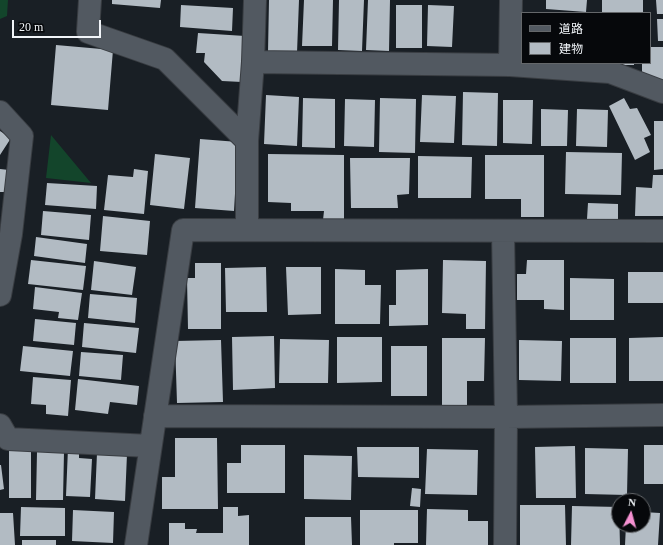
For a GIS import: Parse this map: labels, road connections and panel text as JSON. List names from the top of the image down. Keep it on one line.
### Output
{"legend":["道路","建物"],"scale_bar":"20 m","north":"top"}
